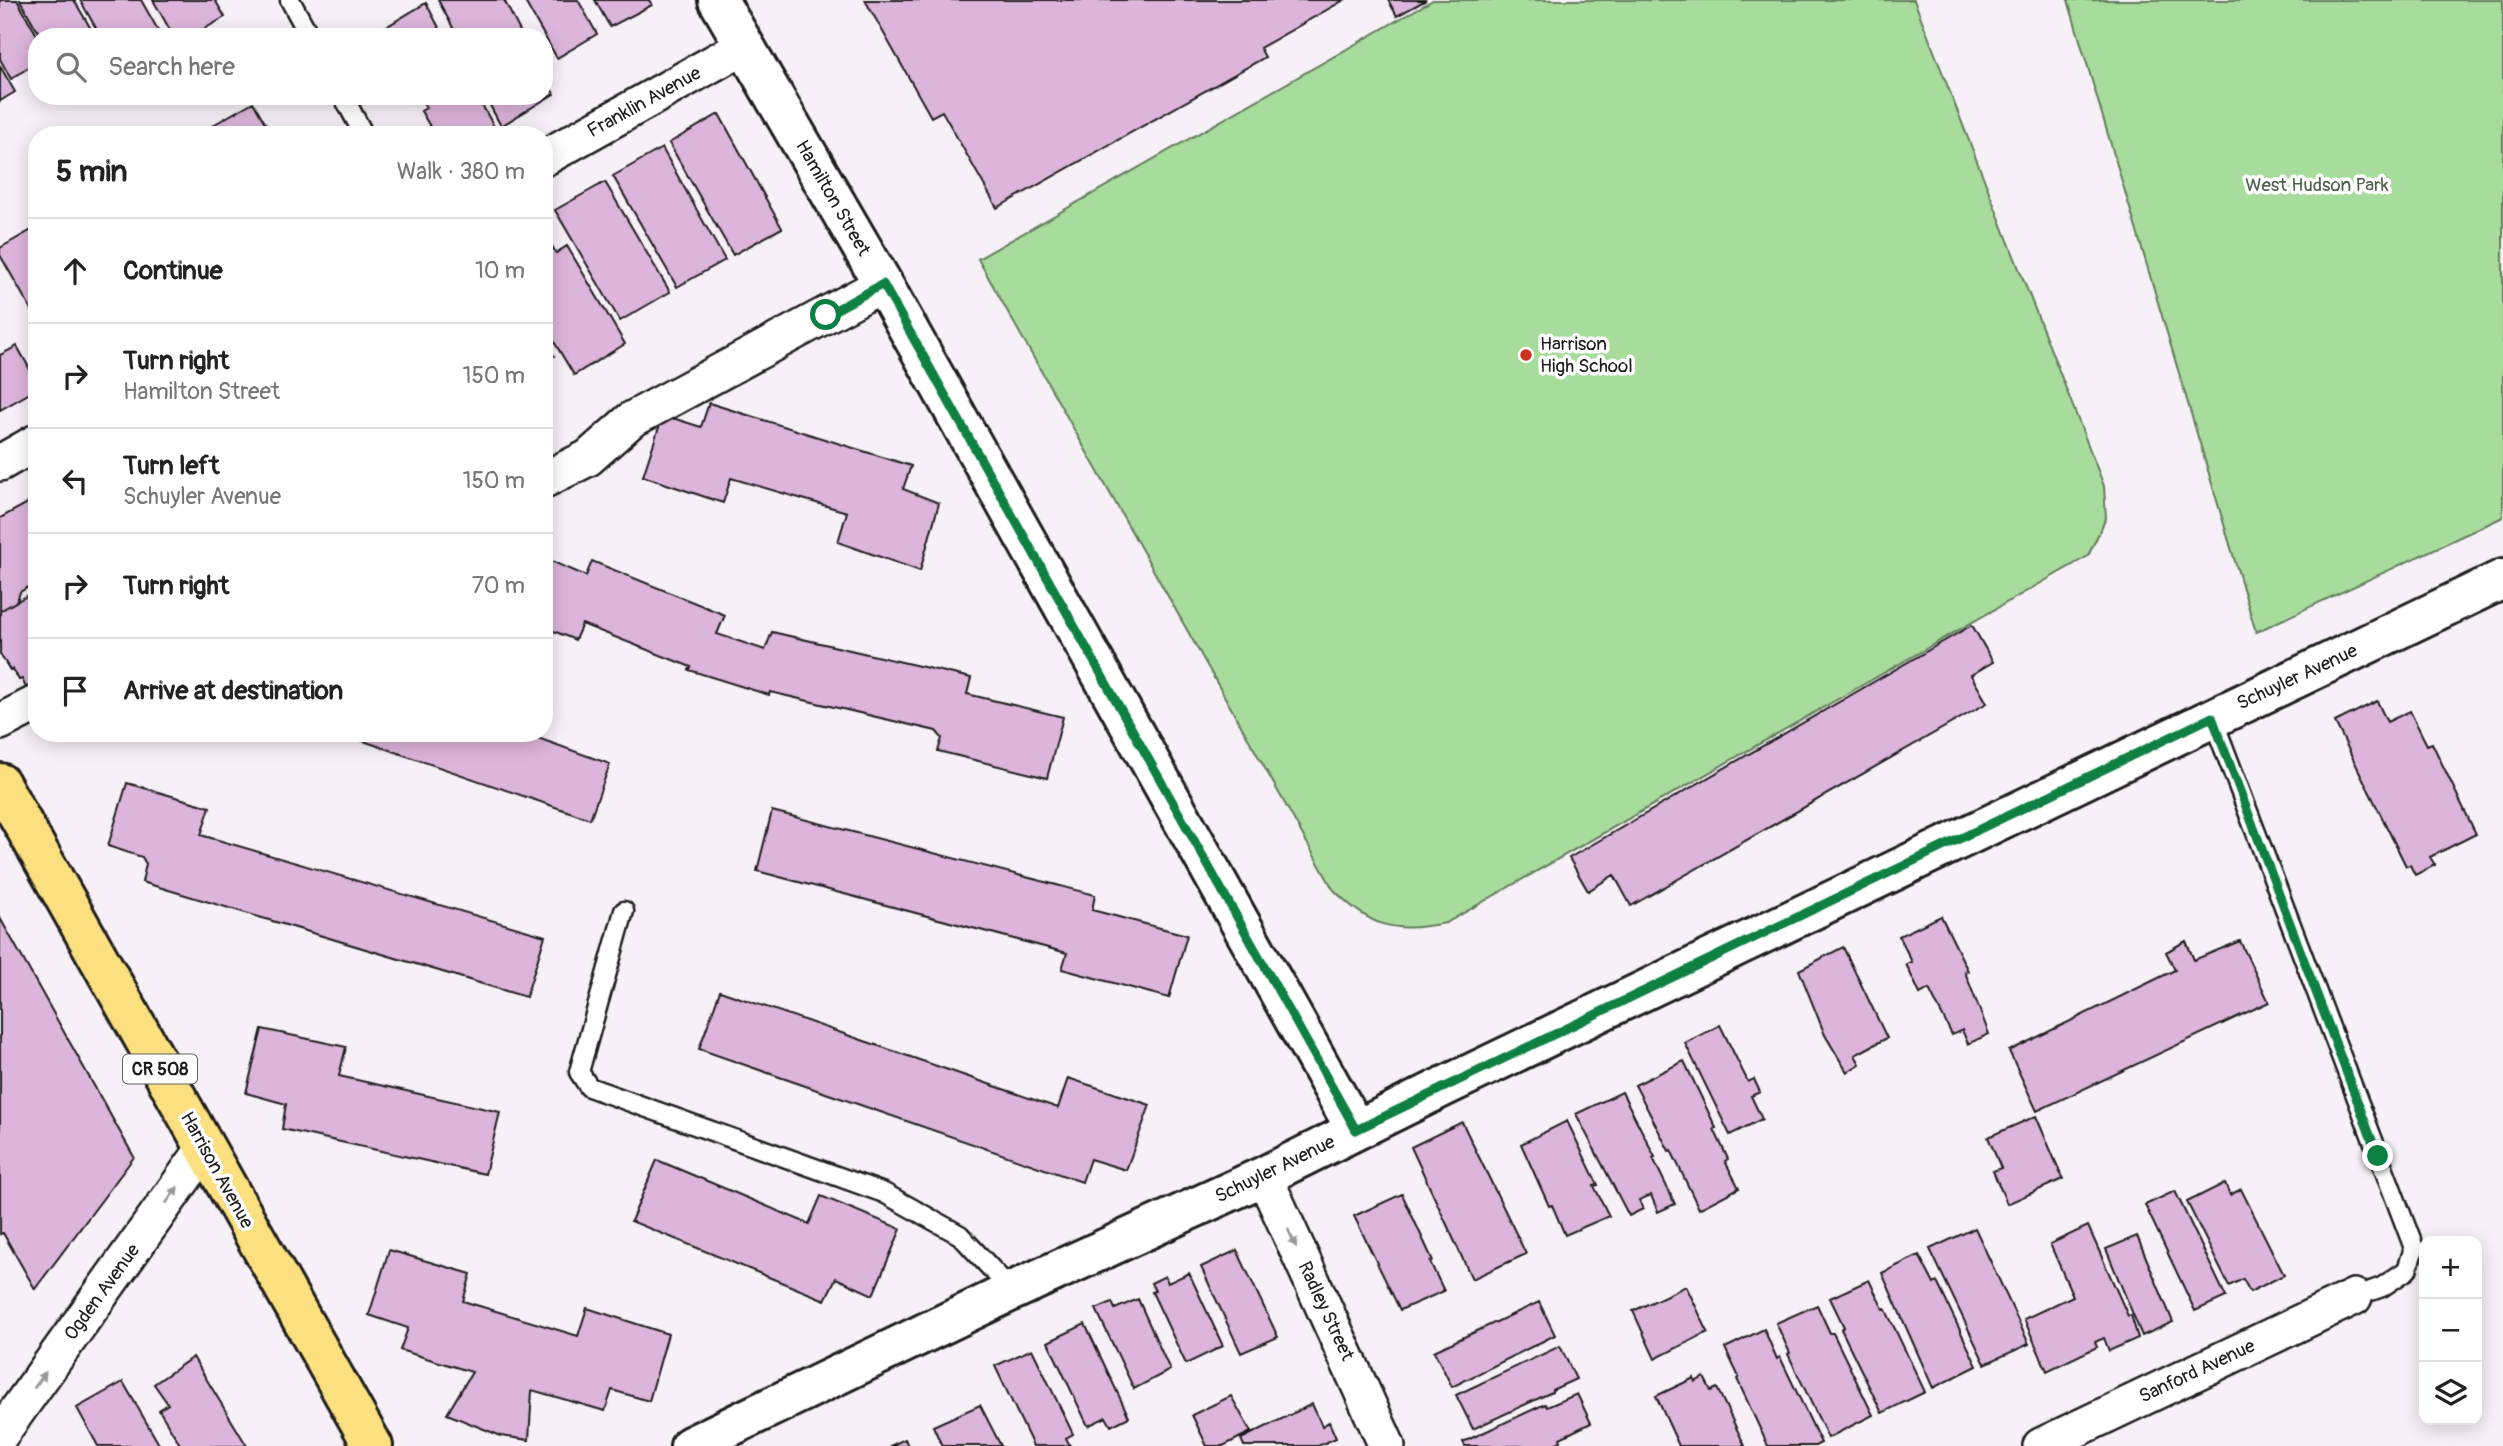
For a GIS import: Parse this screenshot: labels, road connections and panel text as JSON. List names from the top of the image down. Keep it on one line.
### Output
{"streets":{"main road":["Hamilton Street","Schuyler Avenue","CR 508","Harrison Avenue"],"street":["Franklin Avenue","Ogden Avenue","Radley Street","Sanford Avenue"]},"crossings":[["Franklin Avenue","Hamilton Street"],["Hamilton Street","Schuyler Avenue"],["Schuyler Avenue","Radley Street"],["Harrison Avenue","Ogden Avenue"]],"one_way":["Ogden Avenue","Radley Street"],"parks":["West Hudson Park"],"places":["Harrison High School"],"page":{"search":"Search here","heading":["5 min","Walk · 380 m"],"list":[["Continue","10 m"],["Turn right","Hamilton Street","150 m"],["Turn left","Schuyler Avenue","150 m"],["Turn right","70 m"],"Arrive at destination"],"map_buttons":["+","−"]}}
